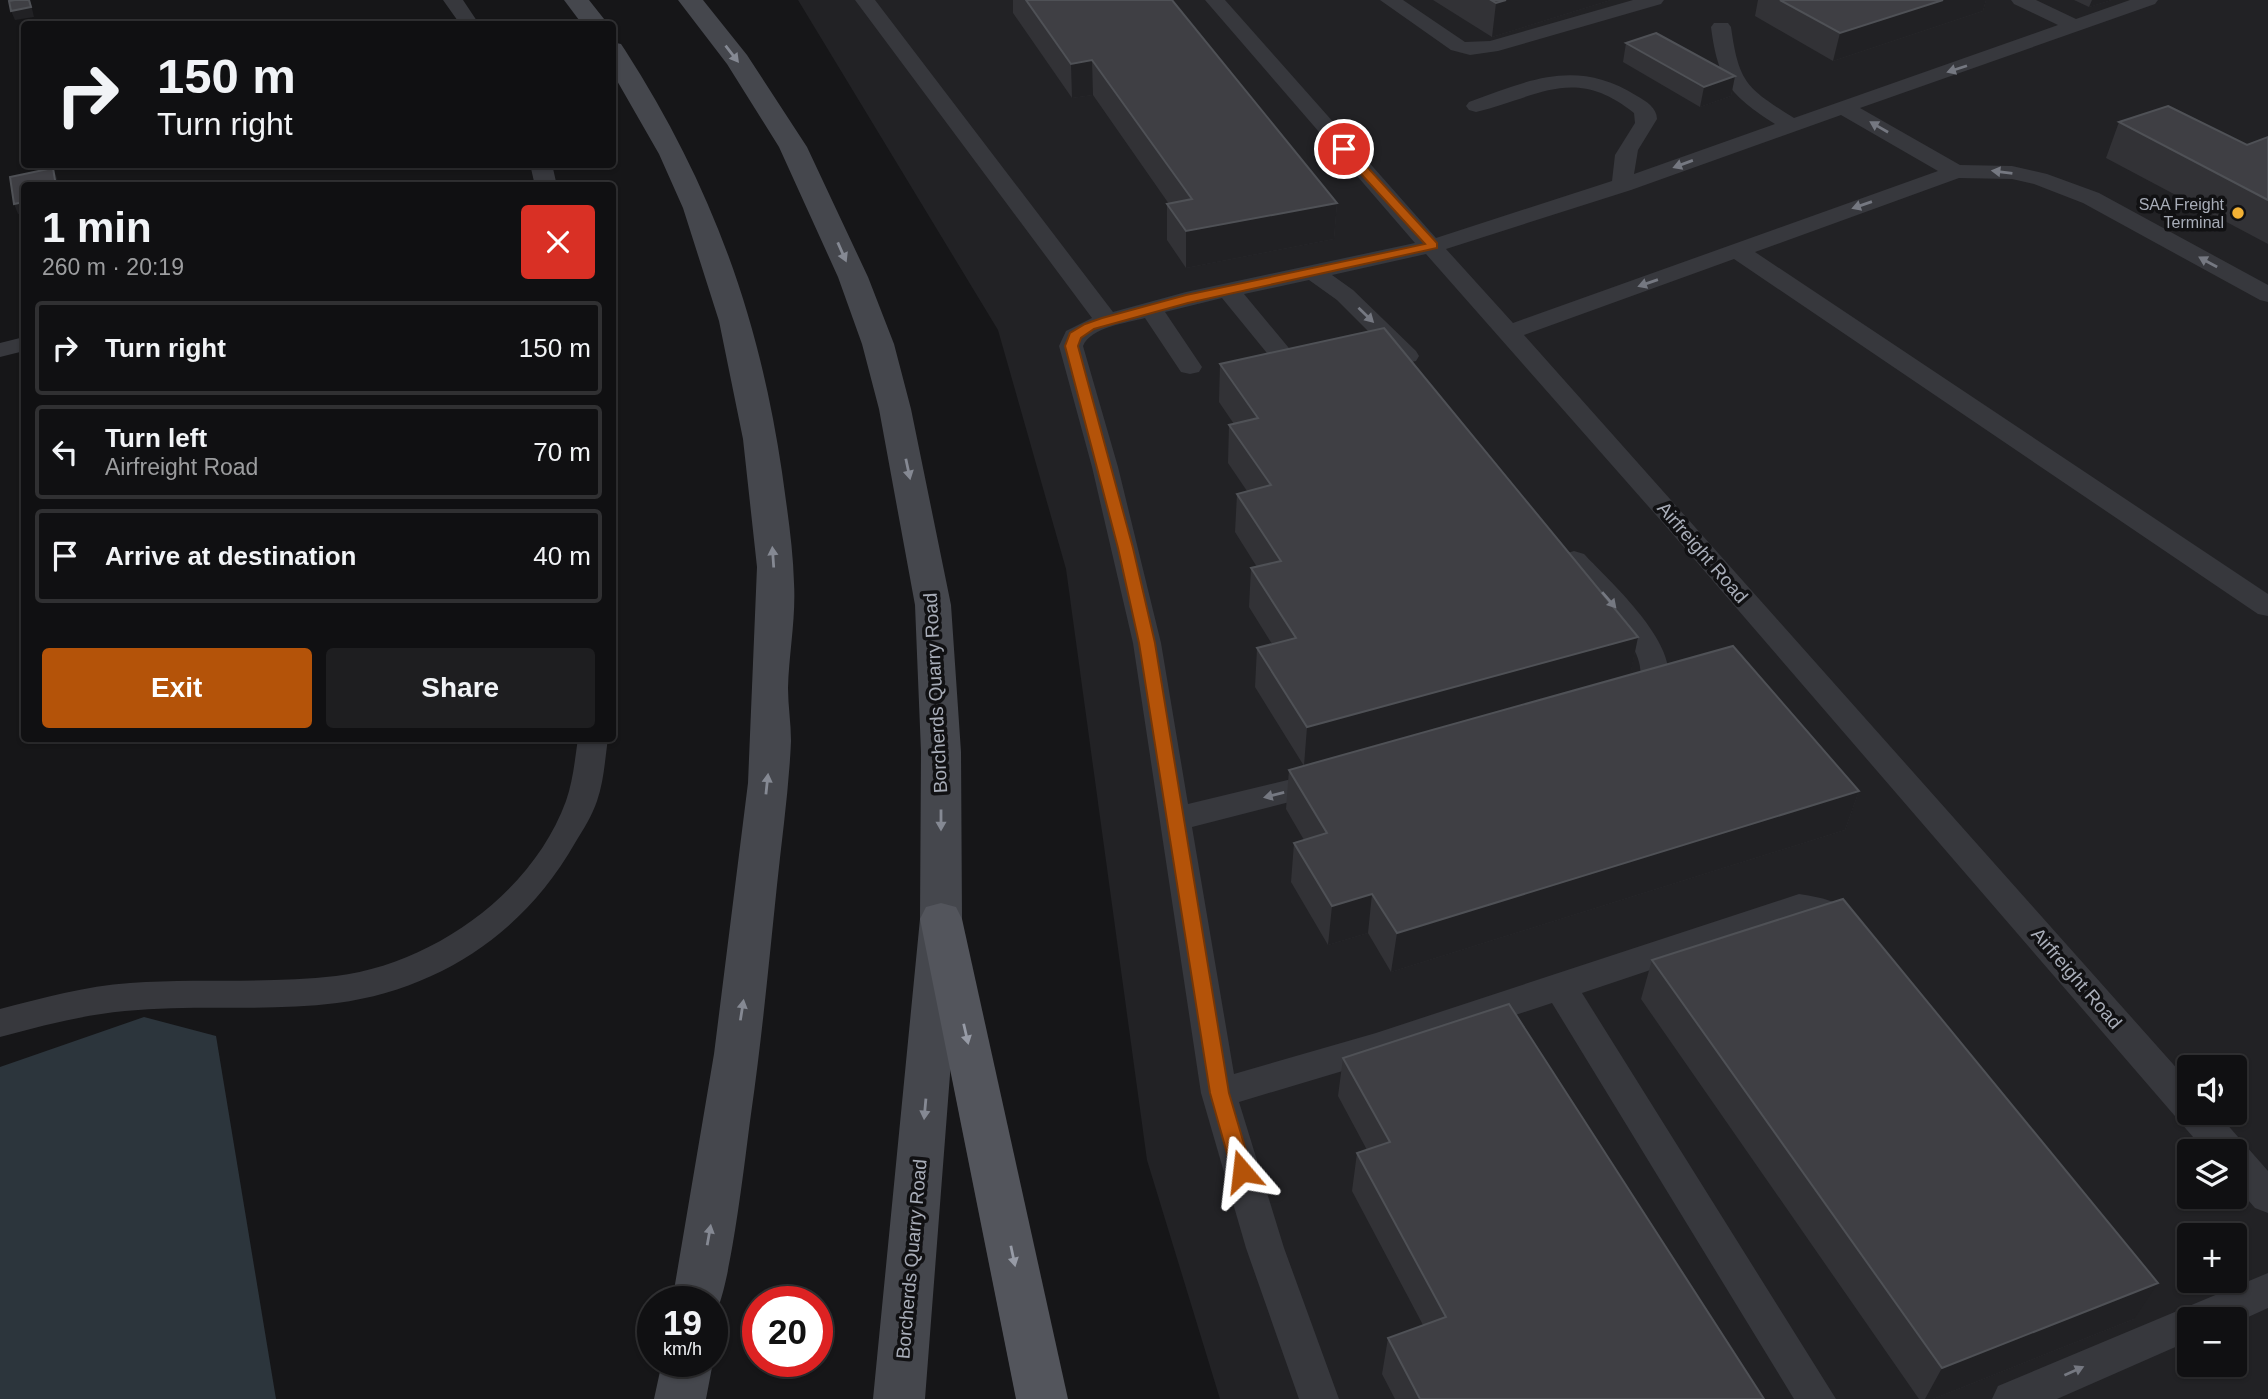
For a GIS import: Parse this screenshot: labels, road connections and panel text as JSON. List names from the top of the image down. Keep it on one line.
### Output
{"streets":{"main road":["Borcherds Quarry Road"],"lane":["Airfreight Road"]},"places":["SAA Freight Terminal"],"page":{"turn":["150 m","Turn right"],"heading":["1 min","260 m · 20:19"],"list":[{"name":"Turn right","value":"150 m"},{"name":"Turn left","note":"Airfreight Road","value":"70 m"},{"name":"Arrive at destination","value":"40 m"}],"buttons":["Exit","Share"],"map_buttons":["+","−"],"speed":"19 km/h","limit":"20"}}
